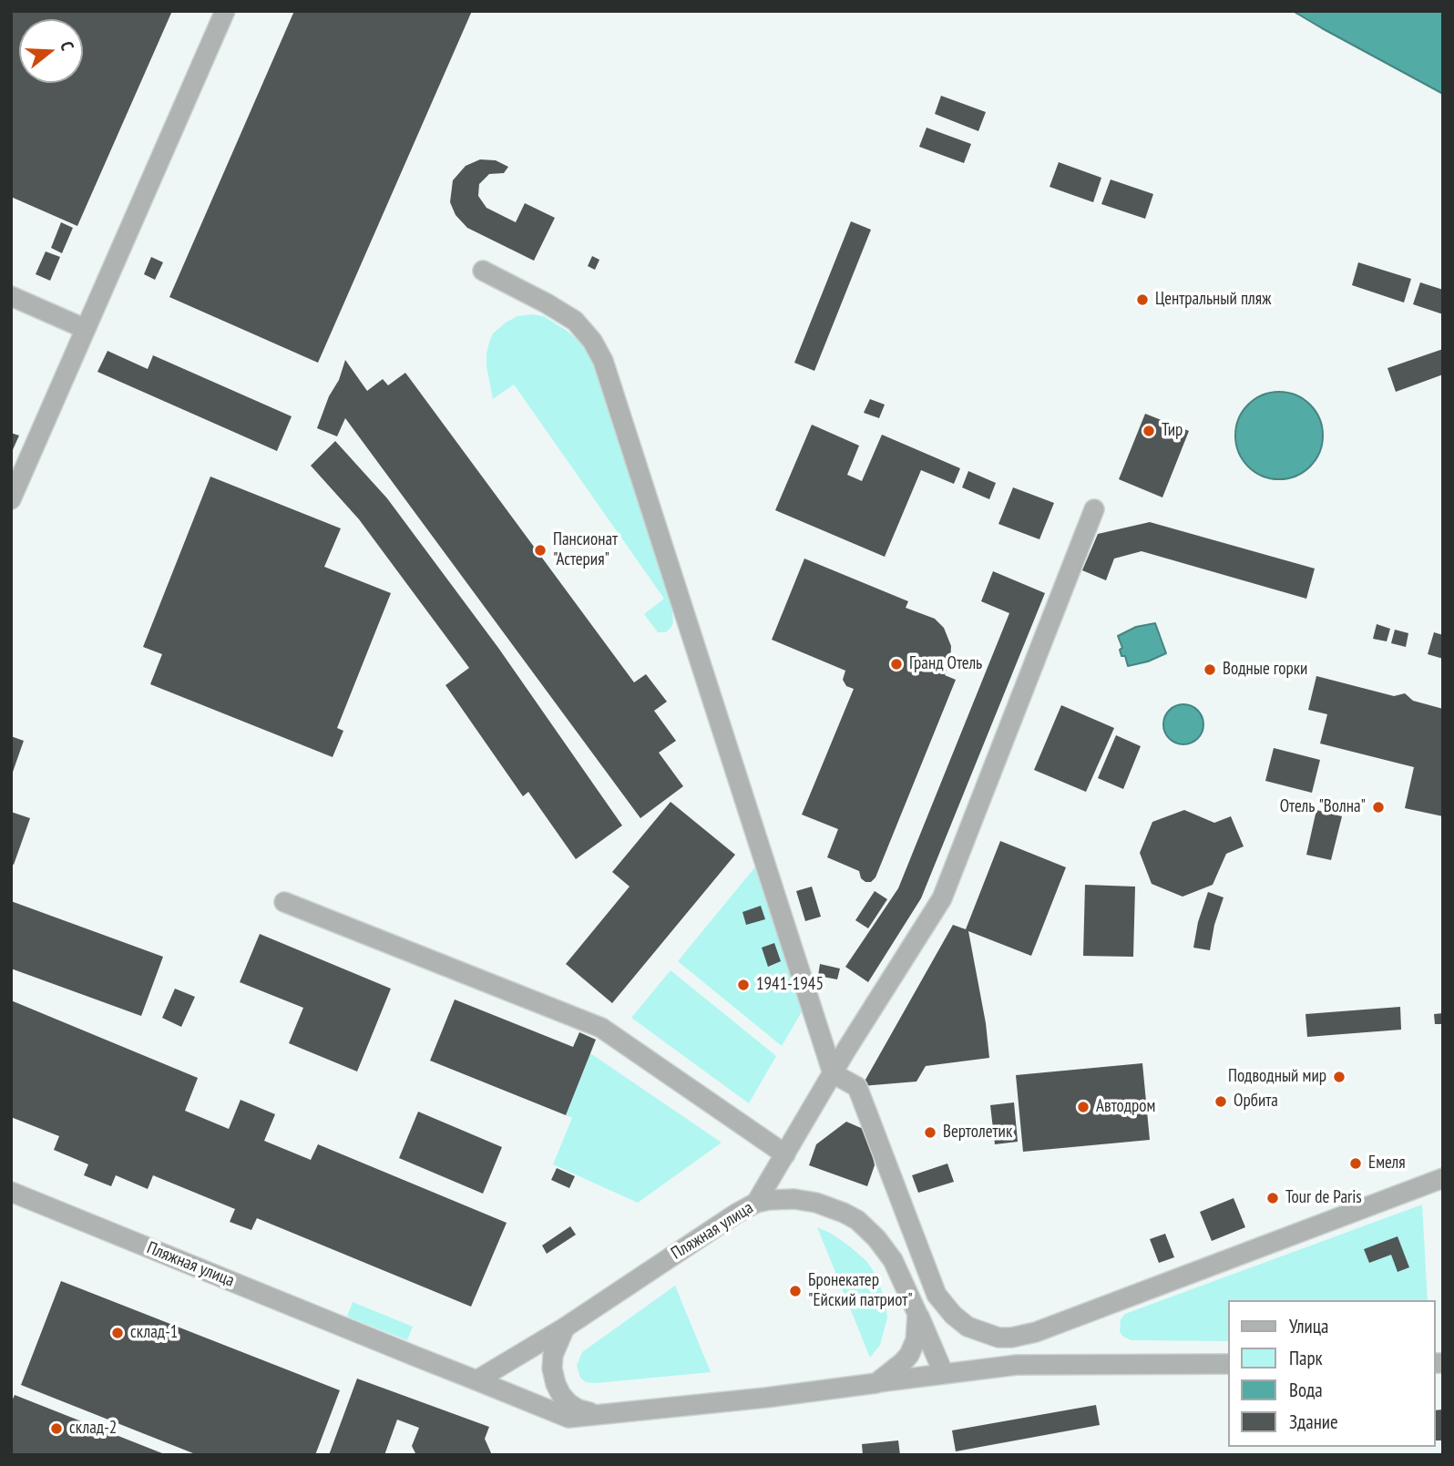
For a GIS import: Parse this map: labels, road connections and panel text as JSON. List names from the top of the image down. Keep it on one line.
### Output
{"streets":{"street":["Пляжная улица"]},"places":["Центральный пляж","Тир","Пансионат \"Астерия\"","Гранд Отель","Водные горки","Отель \"Волна\"","1941-1945","Подводный мир","Орбита","Автодром","Вертолетик","Емеля","Tour de Paris","Бронекатер \"Ейский патриот\"","склад-1","склад-2"],"legend":["Улица","Парк","Вода","Здание"],"north":"right"}
